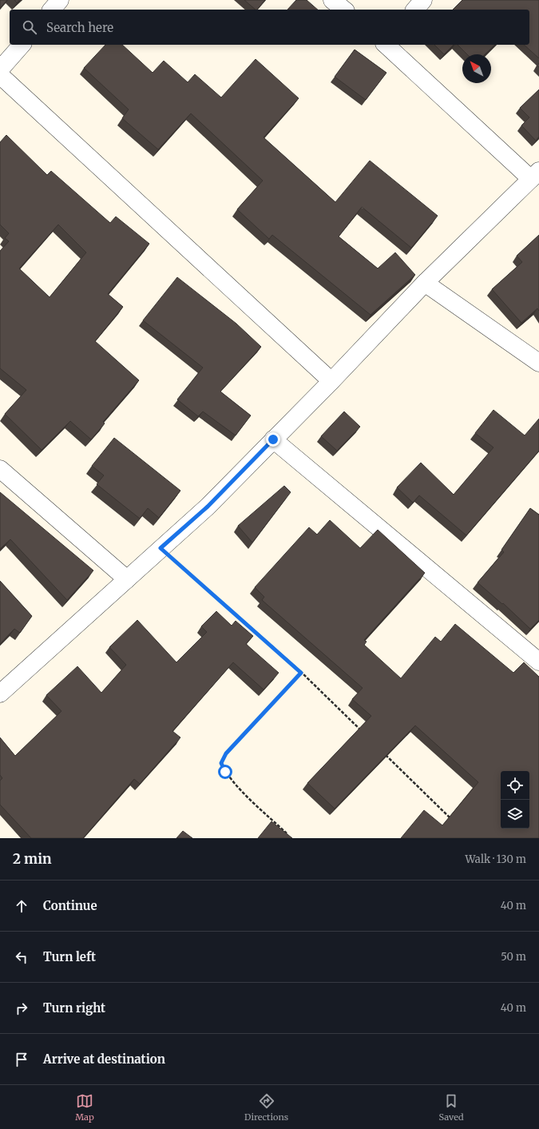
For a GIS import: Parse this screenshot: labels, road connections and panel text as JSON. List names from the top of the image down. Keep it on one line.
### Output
{"north":"top left","page":{"search":"Search here","heading":["2 min","Walk · 130 m"],"list":[["Continue","40 m"],["Turn left","50 m"],["Turn right","40 m"],"Arrive at destination"],"nav":["Map","Directions","Saved"]}}
